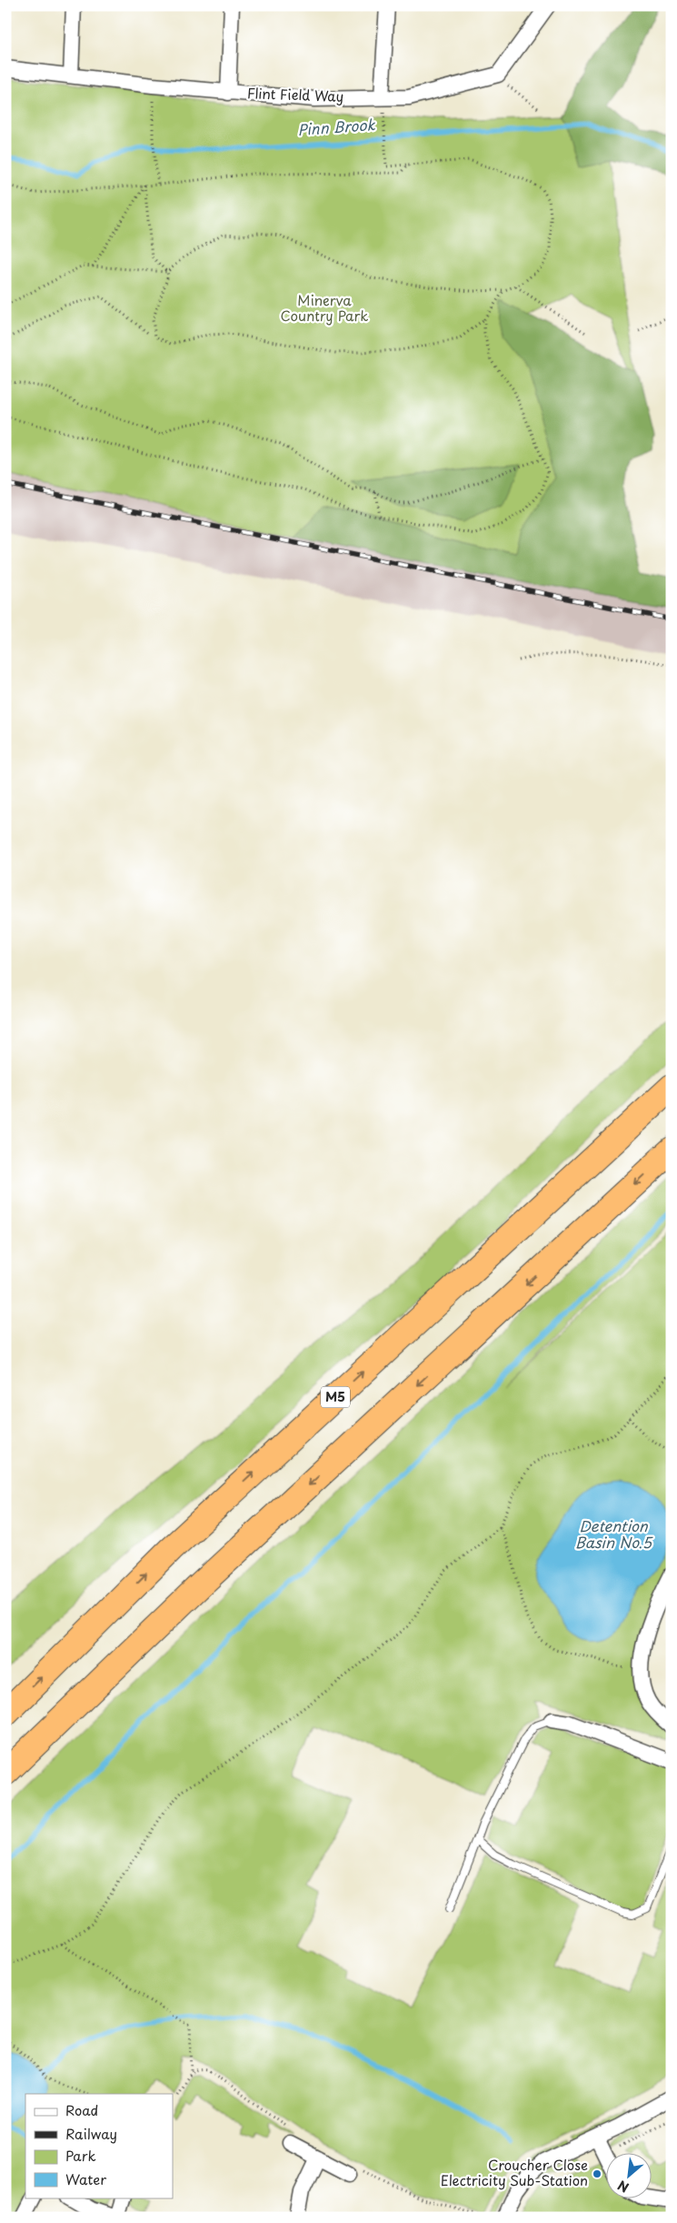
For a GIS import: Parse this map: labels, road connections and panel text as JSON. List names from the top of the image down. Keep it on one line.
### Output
{"streets":{"highway":["M5"],"street":["Flint Field Way"]},"water":["Pinn Brook","Detention Basin No.5"],"parks":["Minerva Country Park"],"places":["Croucher Close Electricity Sub-Station"],"legend":["Road","Railway","Park","Water"],"north":"bottom left"}
